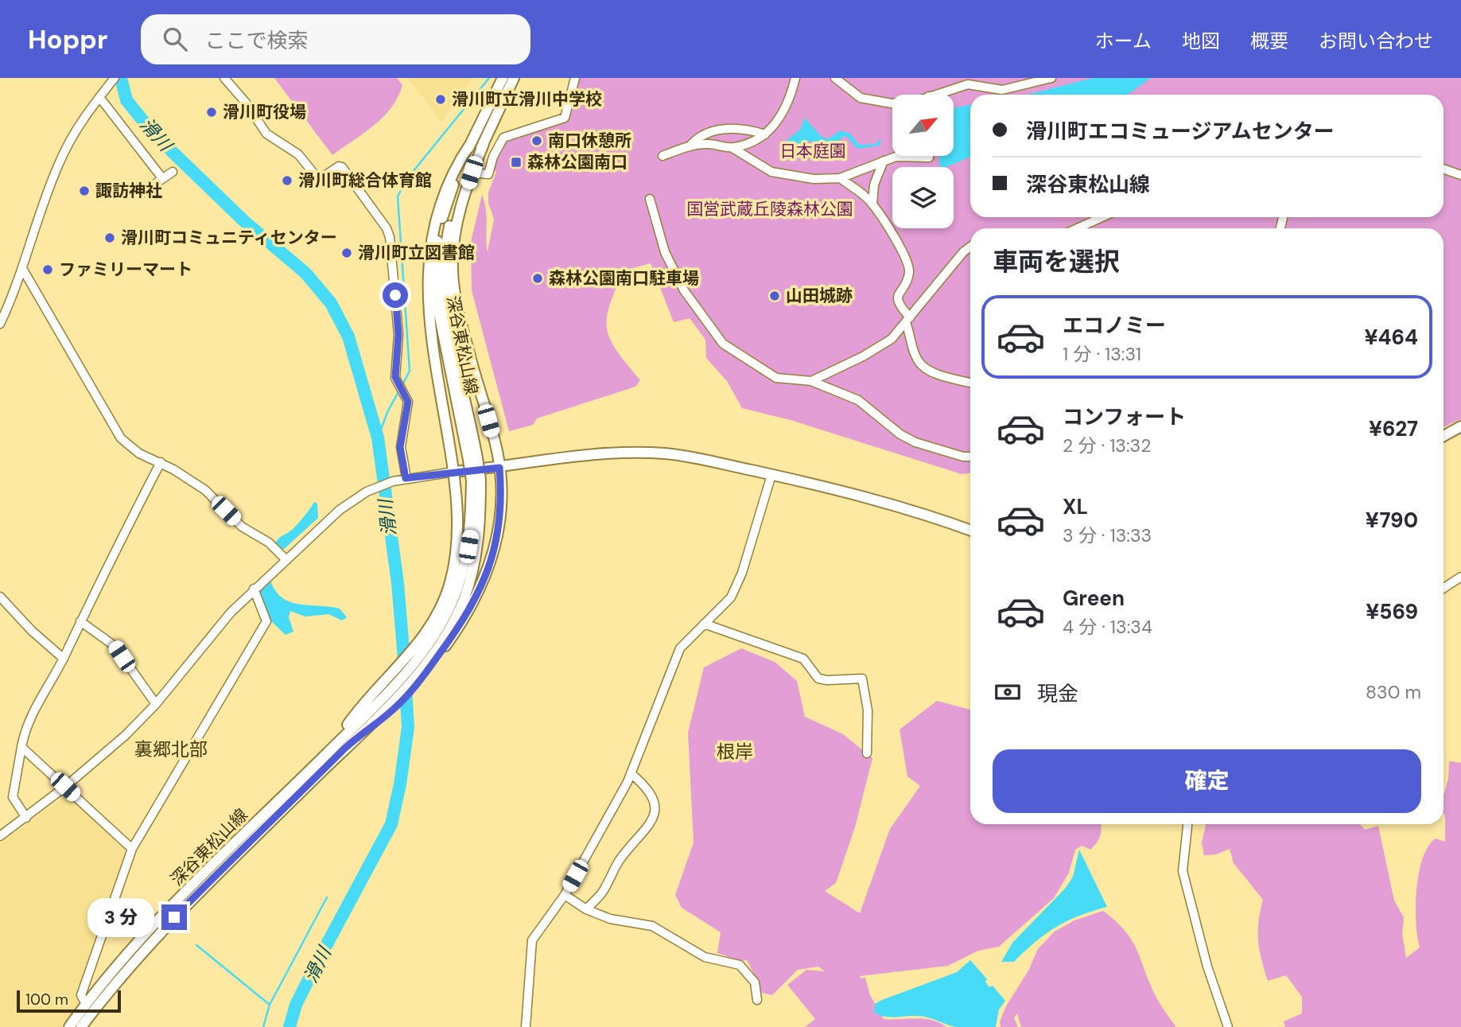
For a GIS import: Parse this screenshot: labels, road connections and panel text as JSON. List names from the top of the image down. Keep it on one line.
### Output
{"streets":{"main road":["深谷東松山線"]},"districts":["裏郷北部","根岸"],"water":["滑川"],"parks":["日本庭園","国営武蔵丘陵森林公園"],"places":{"other":["滑川町立滑川中学校","滑川町役場","南口休憩所","滑川町総合体育館","諏訪神社","滑川町コミュニティセンター","滑川町立図書館","ファミリーマート","森林公園南口駐車場","山田城跡"],"transit":["森林公園南口"]},"scale_bar":"100 m","north":"top right","page":{"header":"Hoppr","search":"ここで検索","nav":["ホーム","地図","概要","お問い合わせ"],"banner":["滑川町エコミュージアムセンター","深谷東松山線"],"heading":"車両を選択","list":[{"name":"エコノミー","note":"1 分 · 13:31","value":"¥464"},{"name":"コンフォート","note":"2 分 · 13:32","value":"¥627"},{"name":"XL","note":"3 分 · 13:33","value":"¥790"},{"name":"Green","note":"4 分 · 13:34","value":"¥569"}],"pay":["現金","830 m"],"buttons":"確定","bubble":"3 分","scale":"100 m"}}
